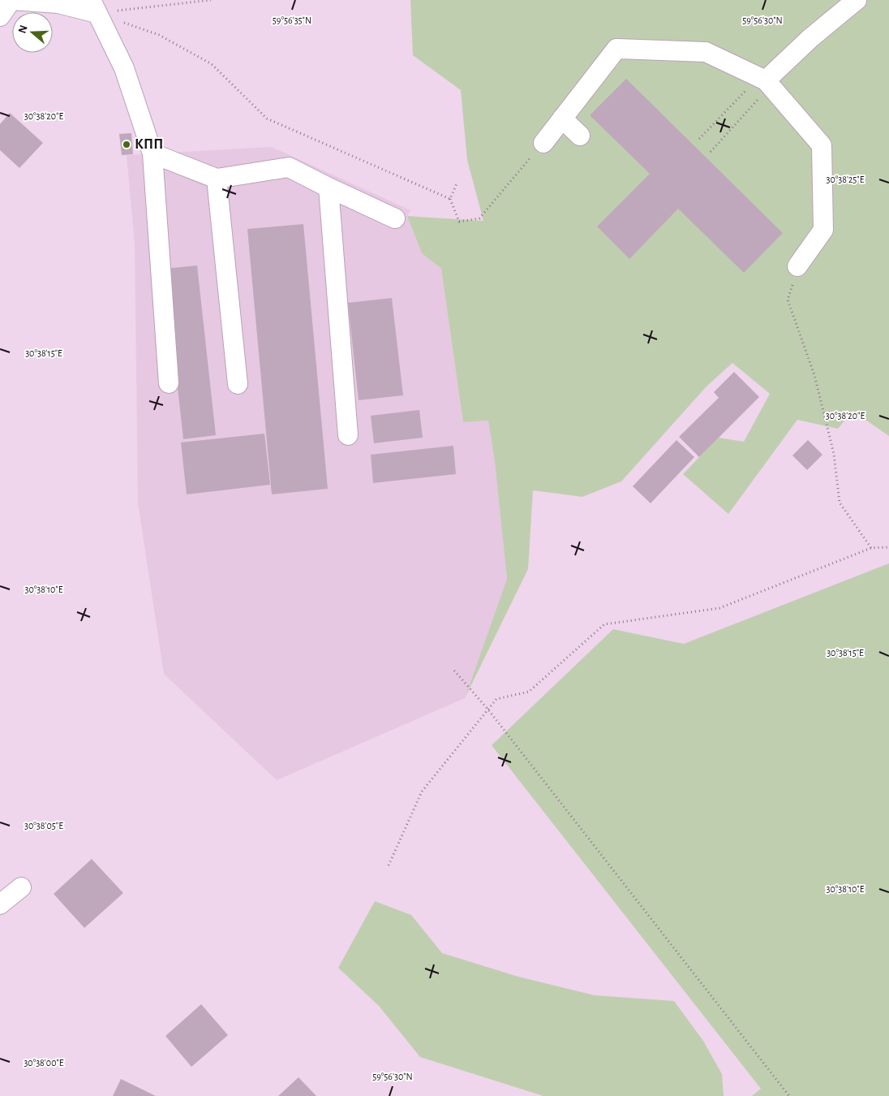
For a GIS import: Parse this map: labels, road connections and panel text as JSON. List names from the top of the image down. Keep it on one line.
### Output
{"places":["КПП"],"north":"left","coordinates":["59°56'35\"N","59°56'30\"N","30°38'20\"E","30°38'25\"E","30°38'15\"E","30°38'10\"E","30°38'05\"E","30°38'00\"E"]}
